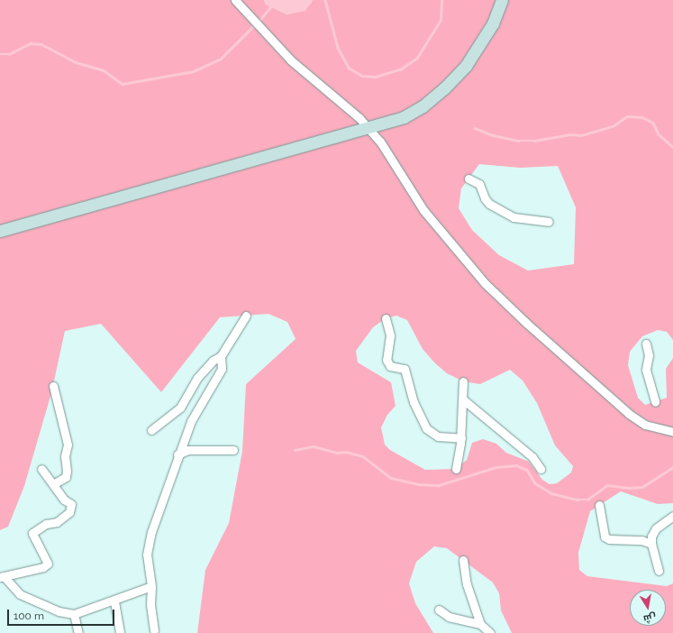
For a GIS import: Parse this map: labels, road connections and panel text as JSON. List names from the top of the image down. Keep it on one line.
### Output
{"scale_bar":"100 m","north":"bottom"}
